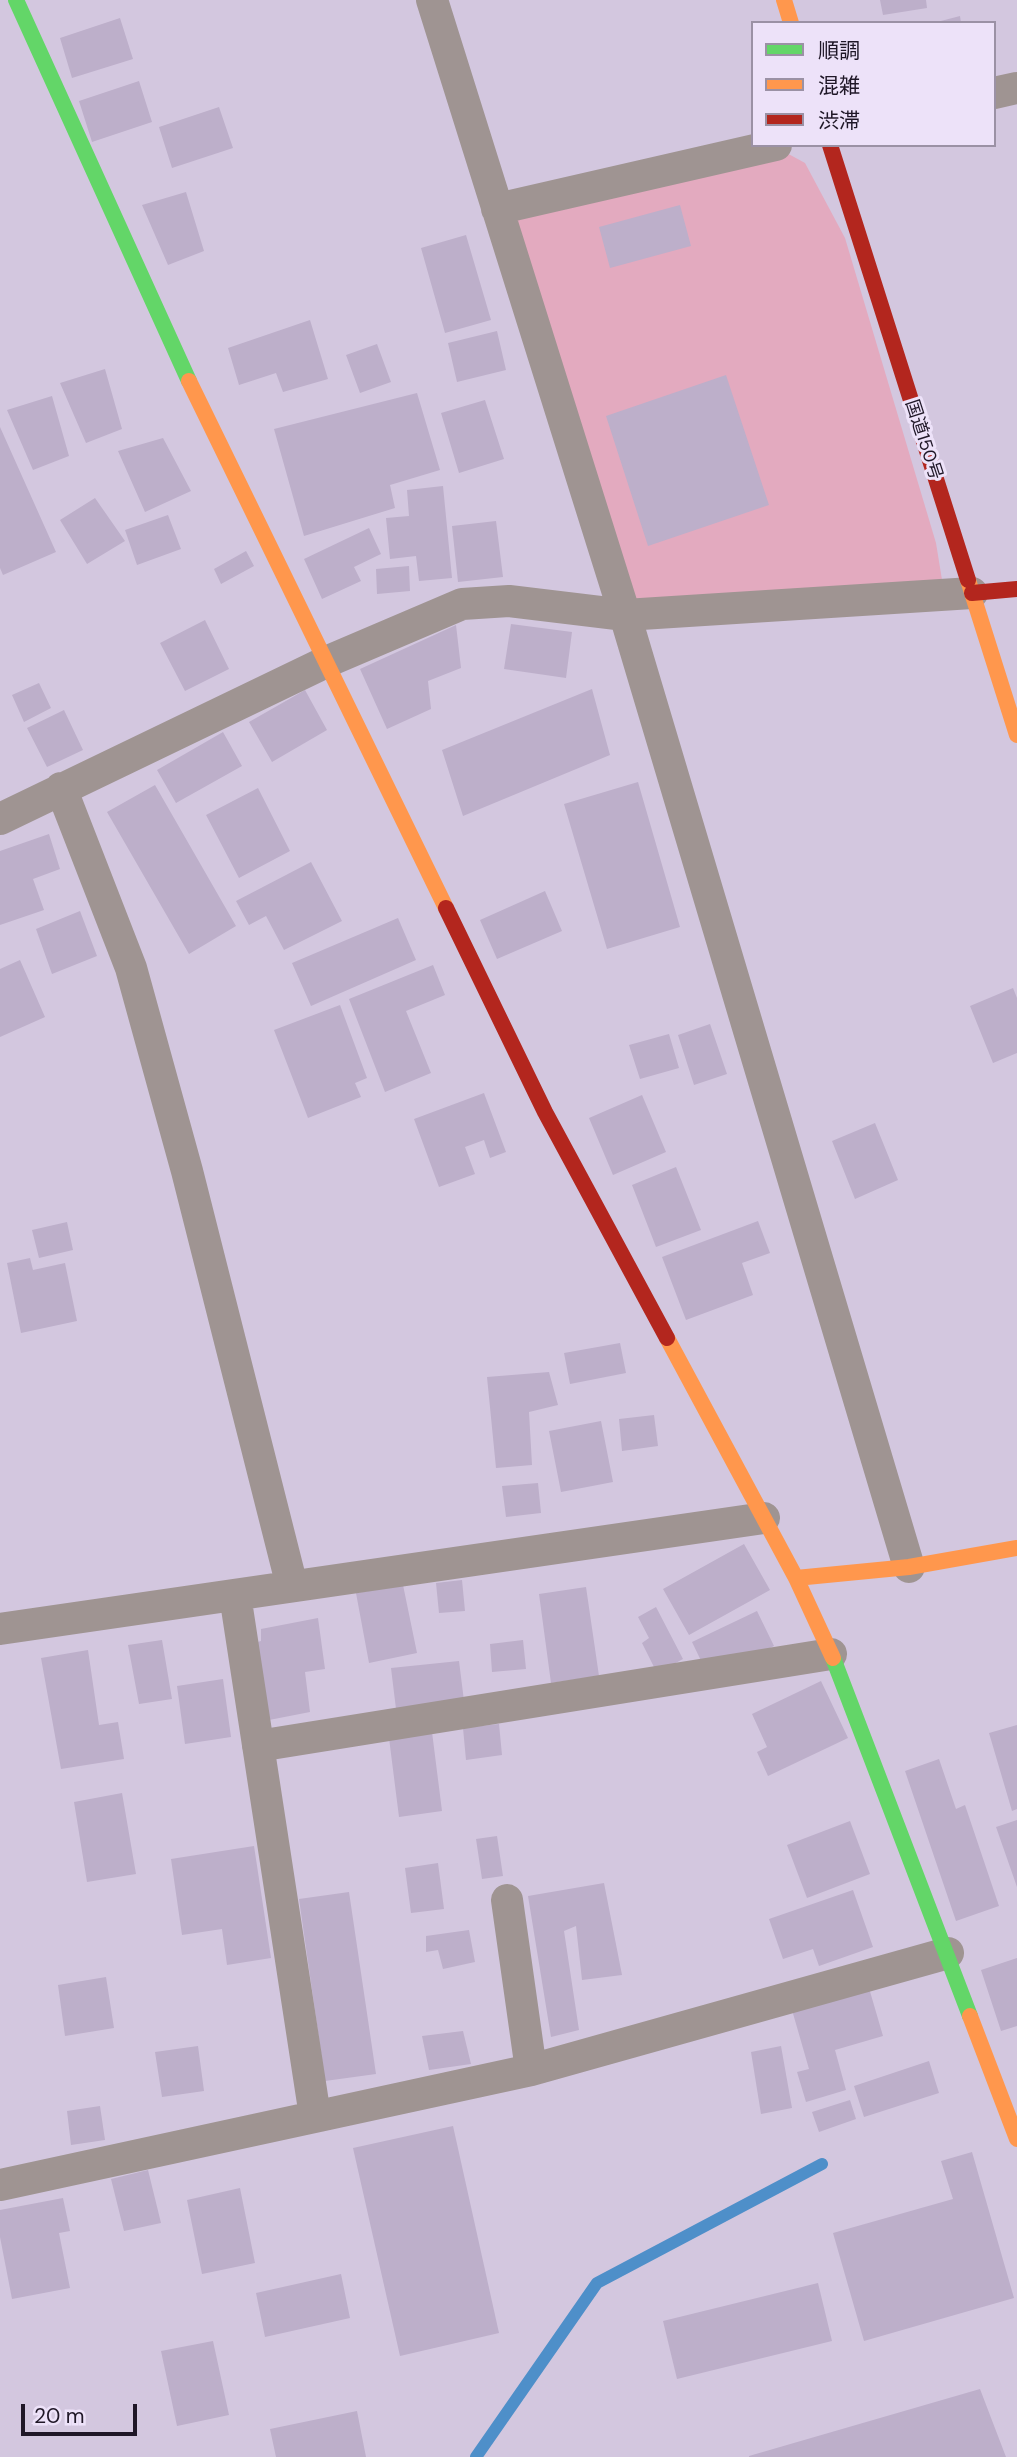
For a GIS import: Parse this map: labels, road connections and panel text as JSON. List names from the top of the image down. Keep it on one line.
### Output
{"streets":{"main road":["国道150号"]},"legend":["順調","混雑","渋滞"],"scale_bar":"20 m"}
